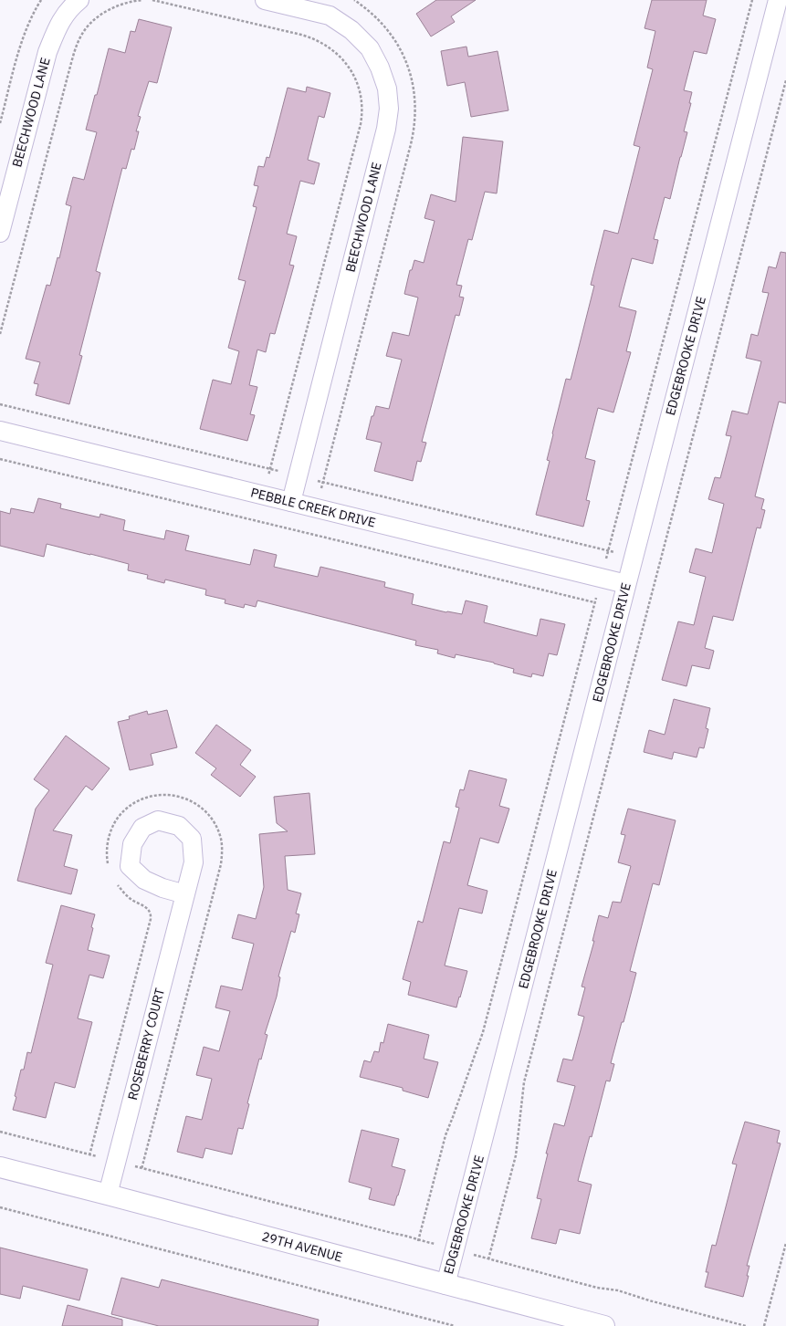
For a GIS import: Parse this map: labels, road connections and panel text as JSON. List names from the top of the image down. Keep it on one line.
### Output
{"streets":{"street":["BEECHWOOD LANE","EDGEBROOKE DRIVE","PEBBLE CREEK DRIVE","ROSEBERRY COURT","29TH AVENUE"]},"crossings":[["BEECHWOOD LANE","PEBBLE CREEK DRIVE"],["EDGEBROOKE DRIVE","PEBBLE CREEK DRIVE"],["EDGEBROOKE DRIVE","29TH AVENUE"],["ROSEBERRY COURT","29TH AVENUE"]]}
